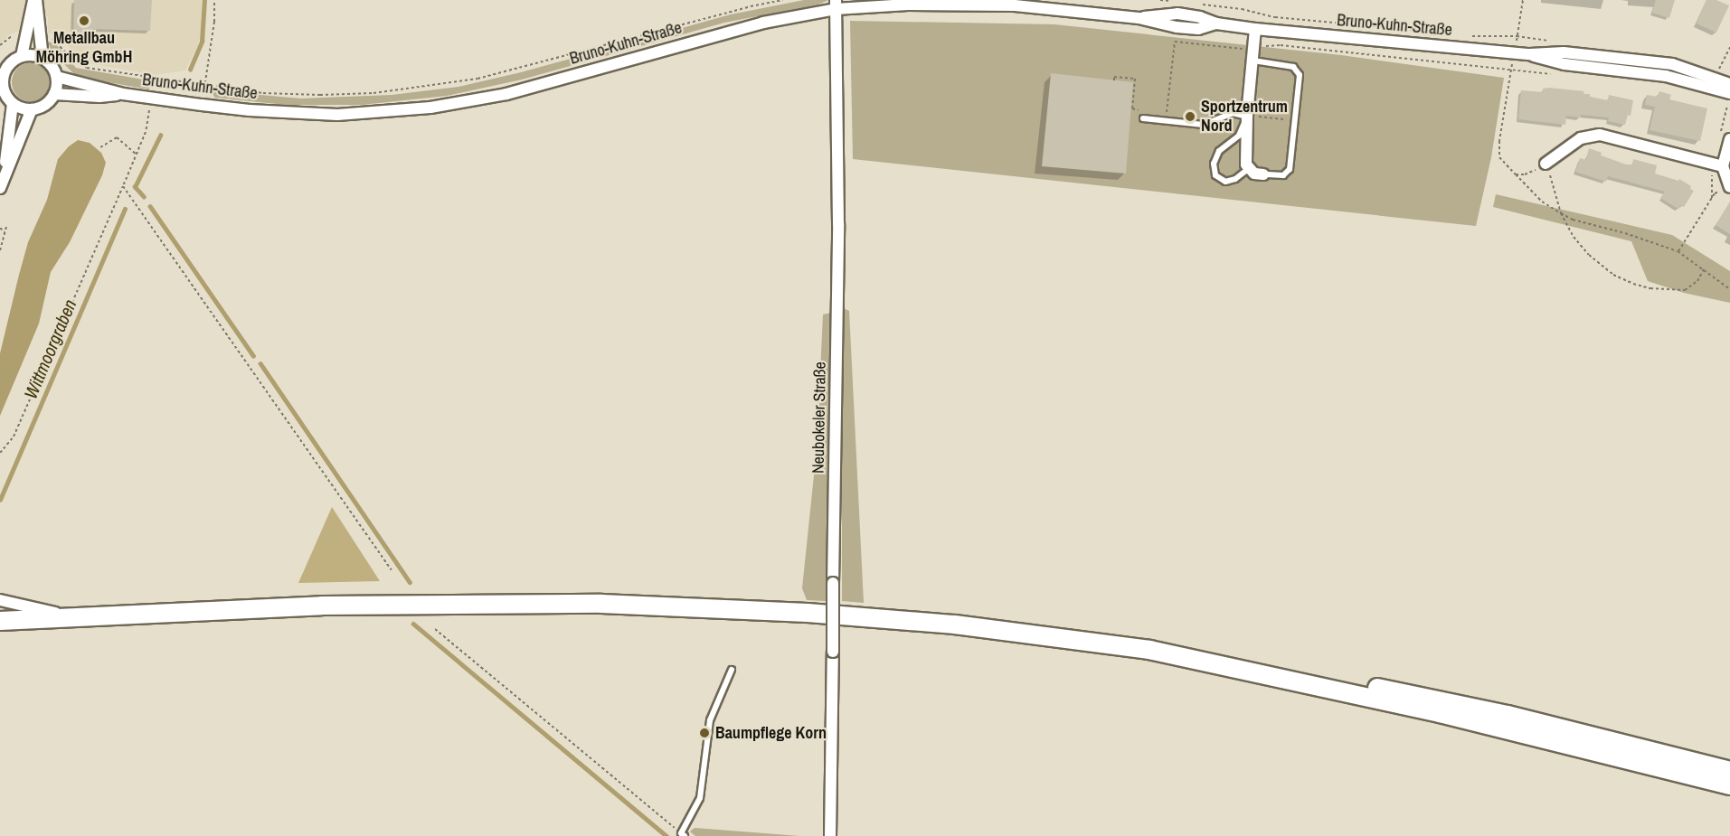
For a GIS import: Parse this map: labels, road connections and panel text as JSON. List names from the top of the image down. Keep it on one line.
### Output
{"streets":{"street":["Bruno-Kuhn-Straße","Neubokeler Straße"]},"crossings":[["Bruno-Kuhn-Straße","Neubokeler Straße"]],"water":["Wittmoorgraben"],"places":["Metallbau Möhring GmbH","Sportzentrum Nord","Baumpflege Korn"]}
